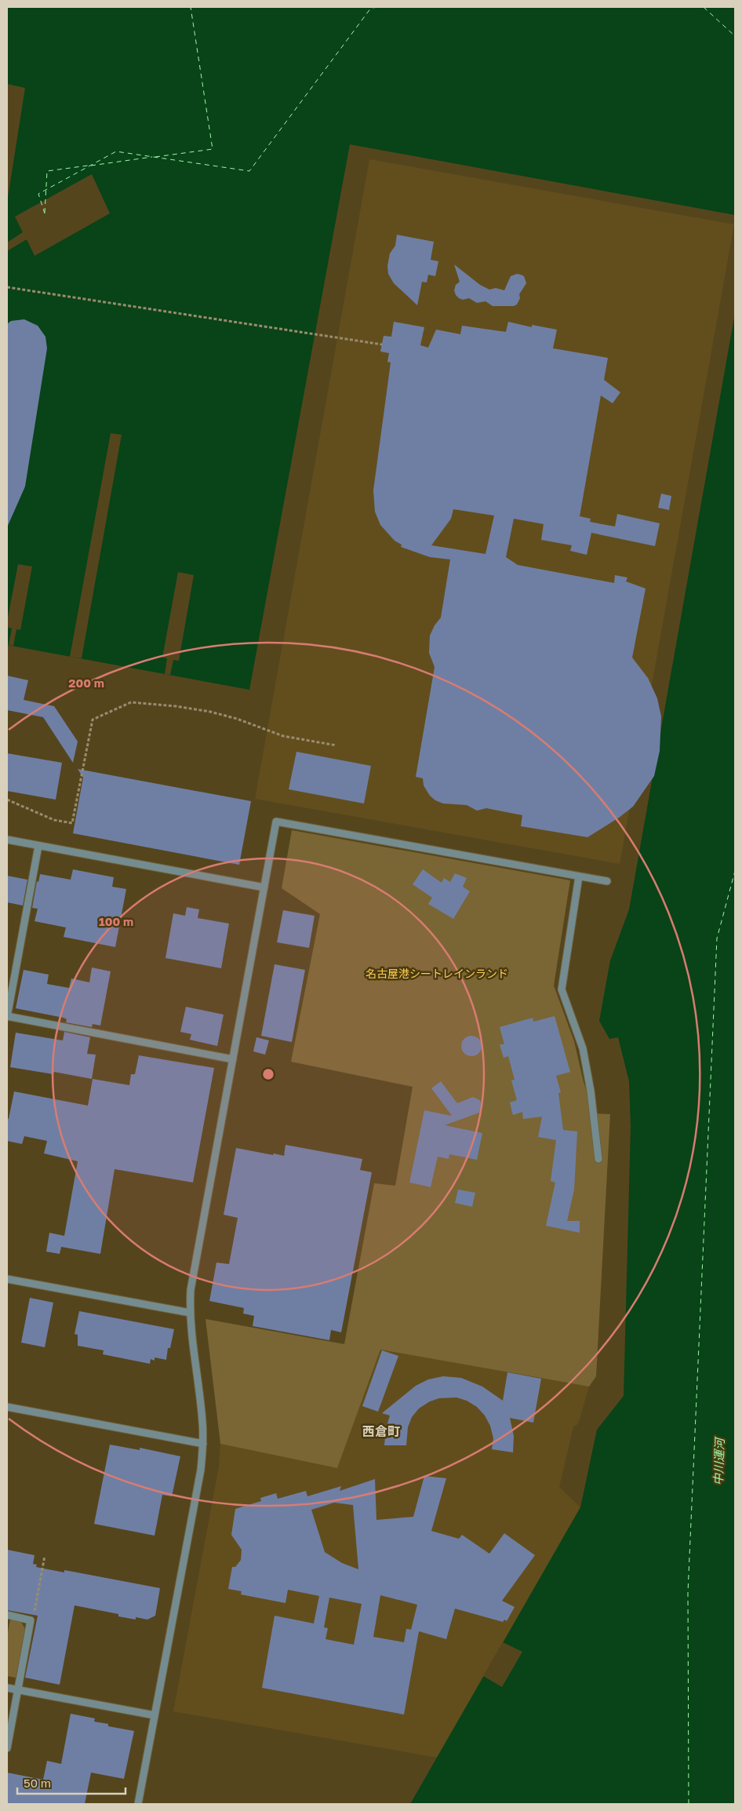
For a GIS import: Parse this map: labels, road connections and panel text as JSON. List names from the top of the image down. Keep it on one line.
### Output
{"districts":["西倉町"],"water":["中川運河"],"parks":["名古屋港シートレインランド"],"scale_bar":"50 m","rings":["200 m","100 m"]}
